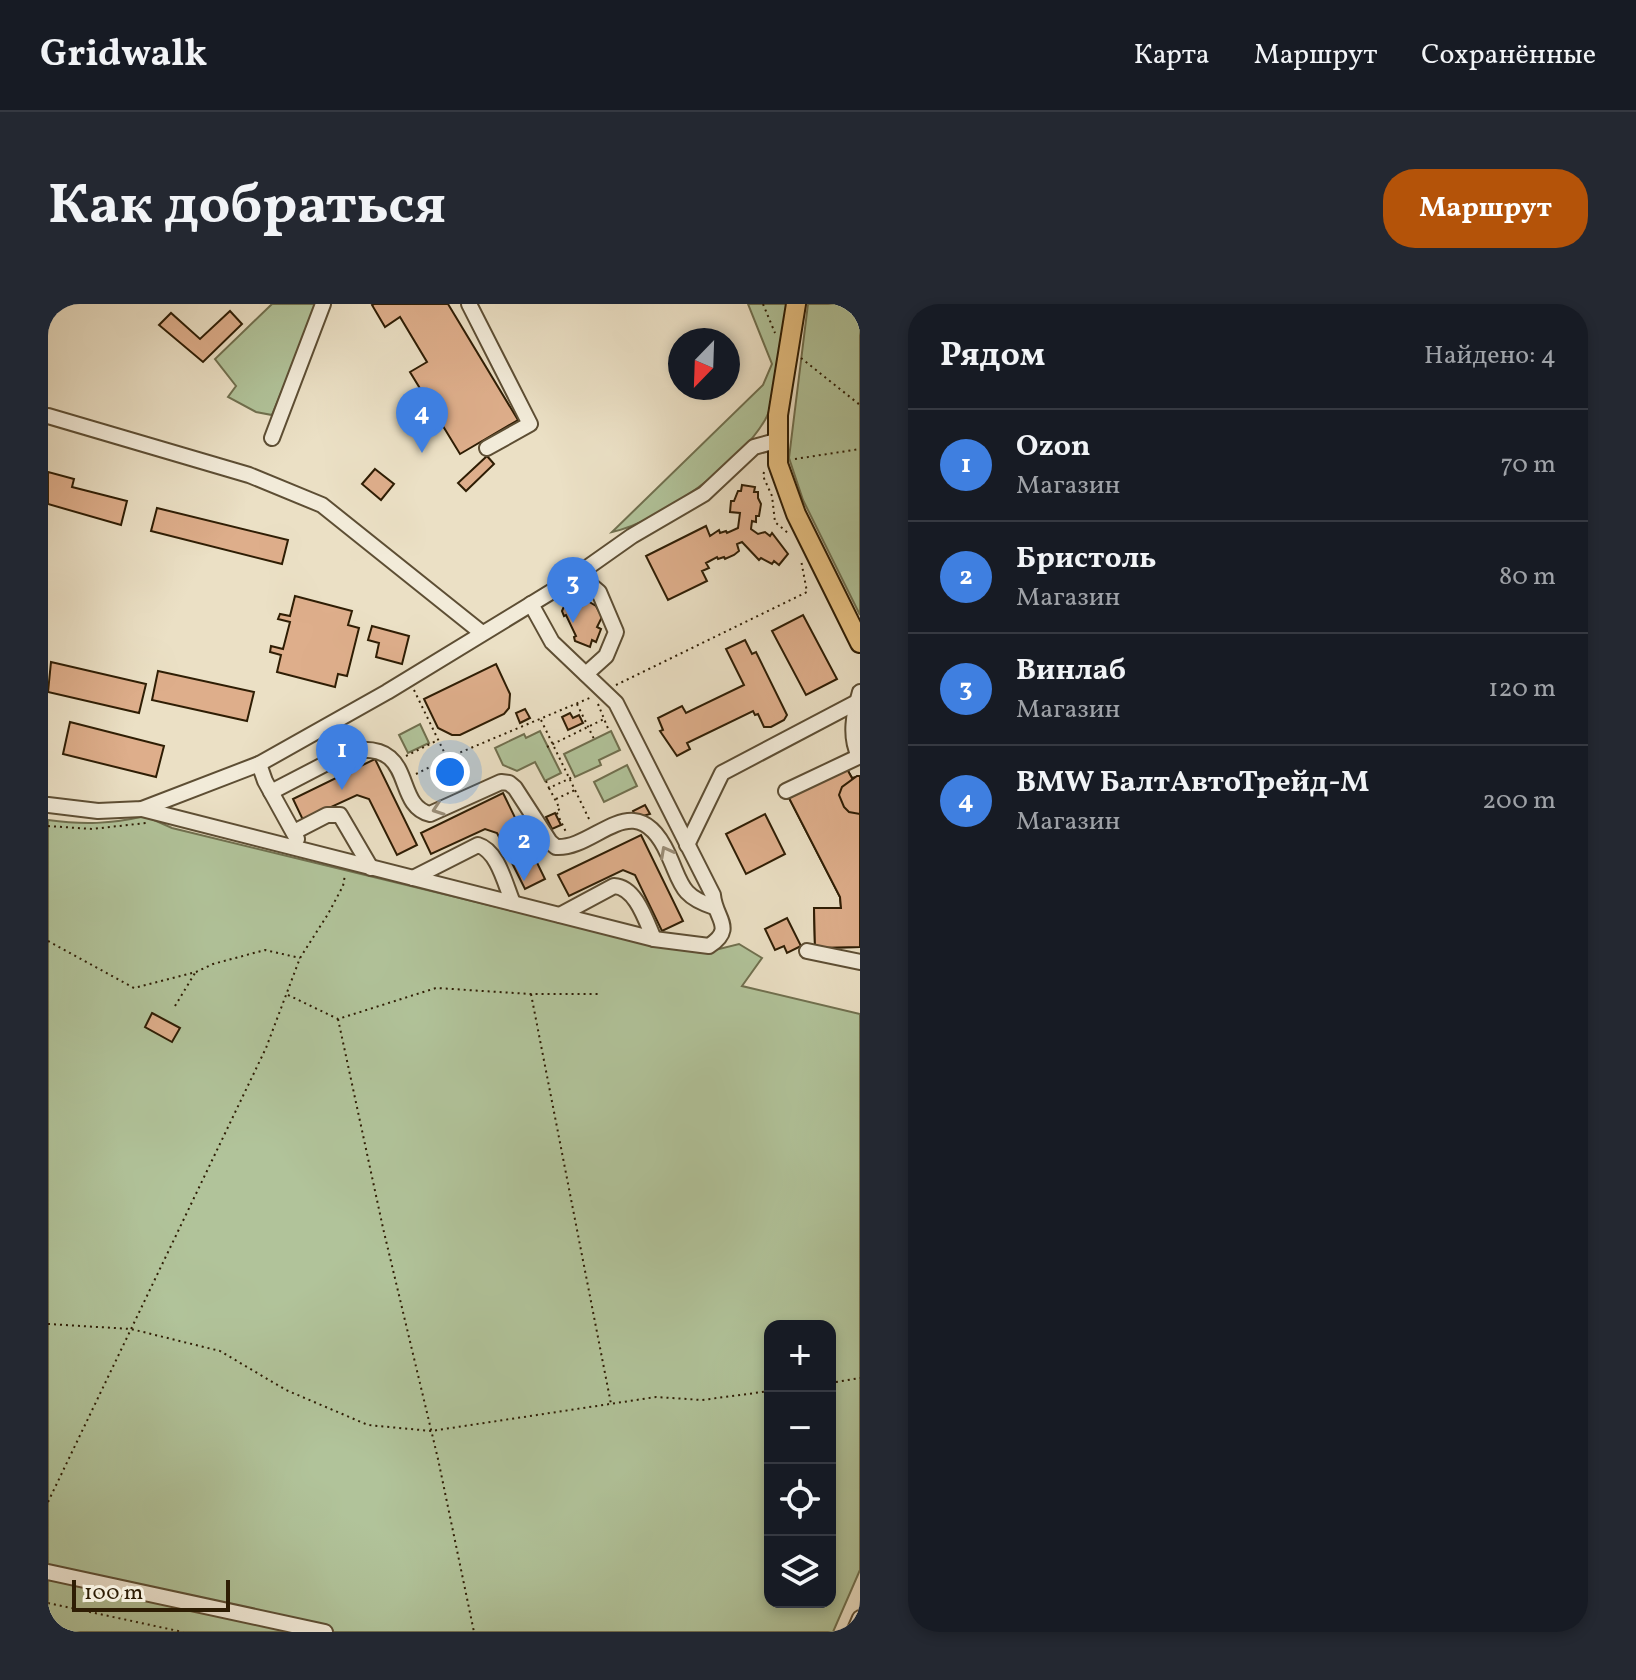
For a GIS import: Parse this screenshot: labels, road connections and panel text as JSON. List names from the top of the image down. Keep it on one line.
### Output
{"scale_bar":"100 m","north":"bottom left","page":{"header":"Gridwalk","nav":["Карта","Маршрут","Сохранённые"],"title":"Как добраться","buttons":"Маршрут","heading":["Рядом","Найдено: 4"],"pins":["4","3","1","2"],"list":[{"mark":"1","name":"Ozon","note":"Магазин","value":"70 m"},{"mark":"2","name":"Бристоль","note":"Магазин","value":"80 m"},{"mark":"3","name":"Винлаб","note":"Магазин","value":"120 m"},{"mark":"4","name":"BMW БалтАвтоТрейд-М","note":"Магазин","value":"200 m"}],"map_buttons":["+","−"],"scale":"100 m"}}
